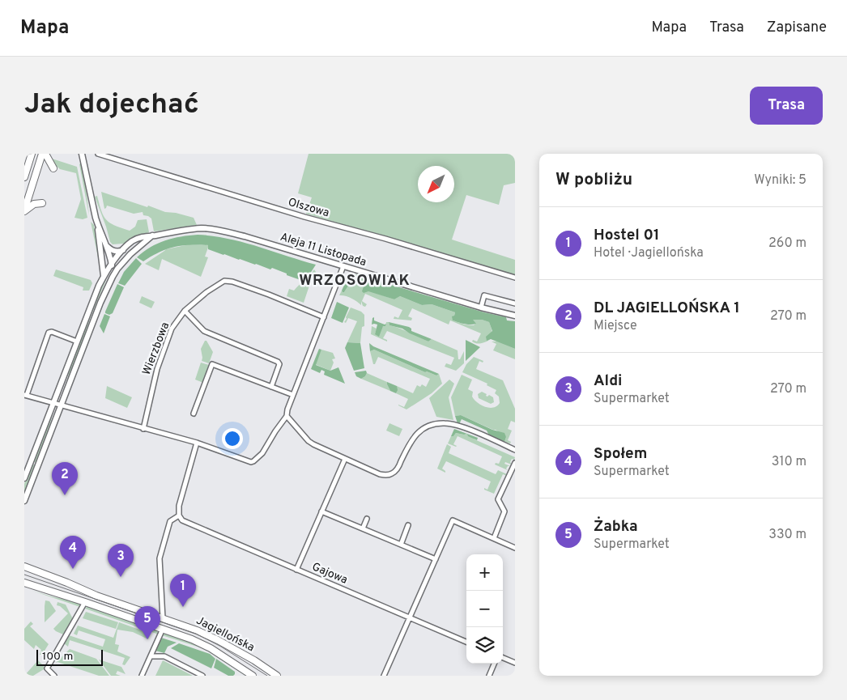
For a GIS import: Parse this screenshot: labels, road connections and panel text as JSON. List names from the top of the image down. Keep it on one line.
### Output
{"streets":{"main road":["Jagiellońska"],"street":["Olszowa","Aleja 11 Listopada","Wierzbowa","Gajowa"]},"districts":["WRZOSOWIAK"],"scale_bar":"100 m","north":"bottom left","page":{"header":"Mapa","nav":["Mapa","Trasa","Zapisane"],"buttons":"Trasa","title":"Jak dojechać","heading":["W pobliżu","Wyniki: 5"],"list":[{"mark":"1","name":"Hostel 01","note":"Hotel · Jagiellońska","value":"260 m"},{"mark":"2","name":"DL JAGIELLOŃSKA 1","note":"Miejsce","value":"270 m"},{"mark":"3","name":"Aldi","note":"Supermarket","value":"270 m"},{"mark":"4","name":"Społem","note":"Supermarket","value":"310 m"},{"mark":"5","name":"Żabka","note":"Supermarket","value":"330 m"}],"pins":["2","4","3","1","5"],"map_buttons":["+","−"],"scale":"100 m"}}
